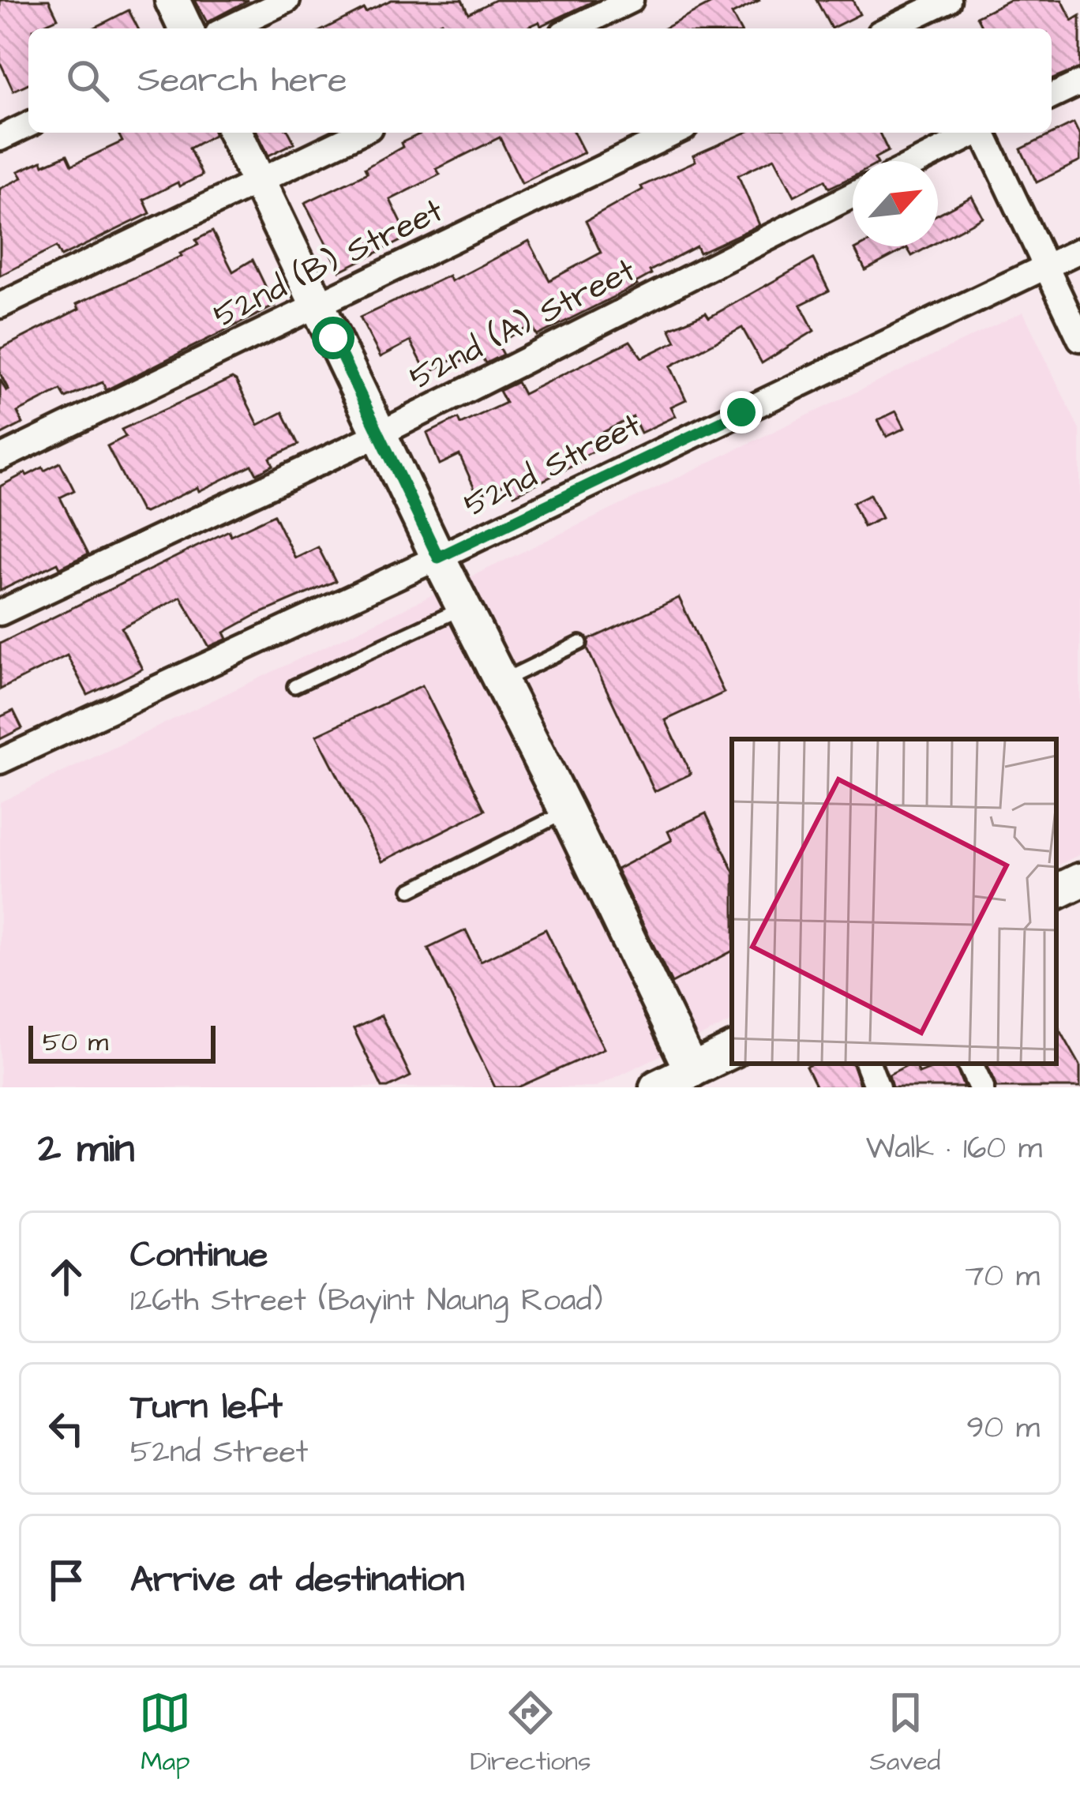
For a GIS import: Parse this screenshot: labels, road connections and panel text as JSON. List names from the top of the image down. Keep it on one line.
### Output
{"streets":{"street":["52nd (B) Street","52nd (A) Street","52nd Street"]},"scale_bar":"50 m","north":"top right","page":{"search":"Search here","scale":"50 m","heading":["2 min","Walk · 160 m"],"list":[["Continue","126th Street (Bayint Naung Road)","70 m"],["Turn left","52nd Street","90 m"],"Arrive at destination"],"nav":["Map","Directions","Saved"]}}
